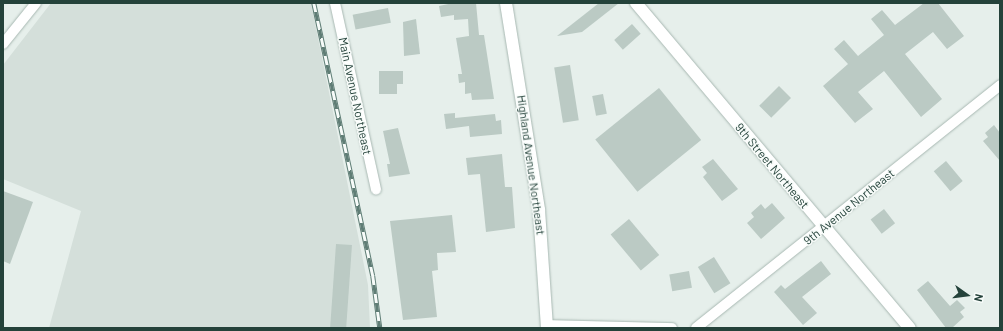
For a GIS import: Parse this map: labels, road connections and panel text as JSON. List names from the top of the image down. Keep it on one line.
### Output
{"streets":{"main road":["Highland Avenue Northeast","9th Street Northeast"],"street":["Main Avenue Northeast","9th Avenue Northeast"]},"crossings":[["9th Street Northeast","9th Avenue Northeast"]],"north":"right"}
